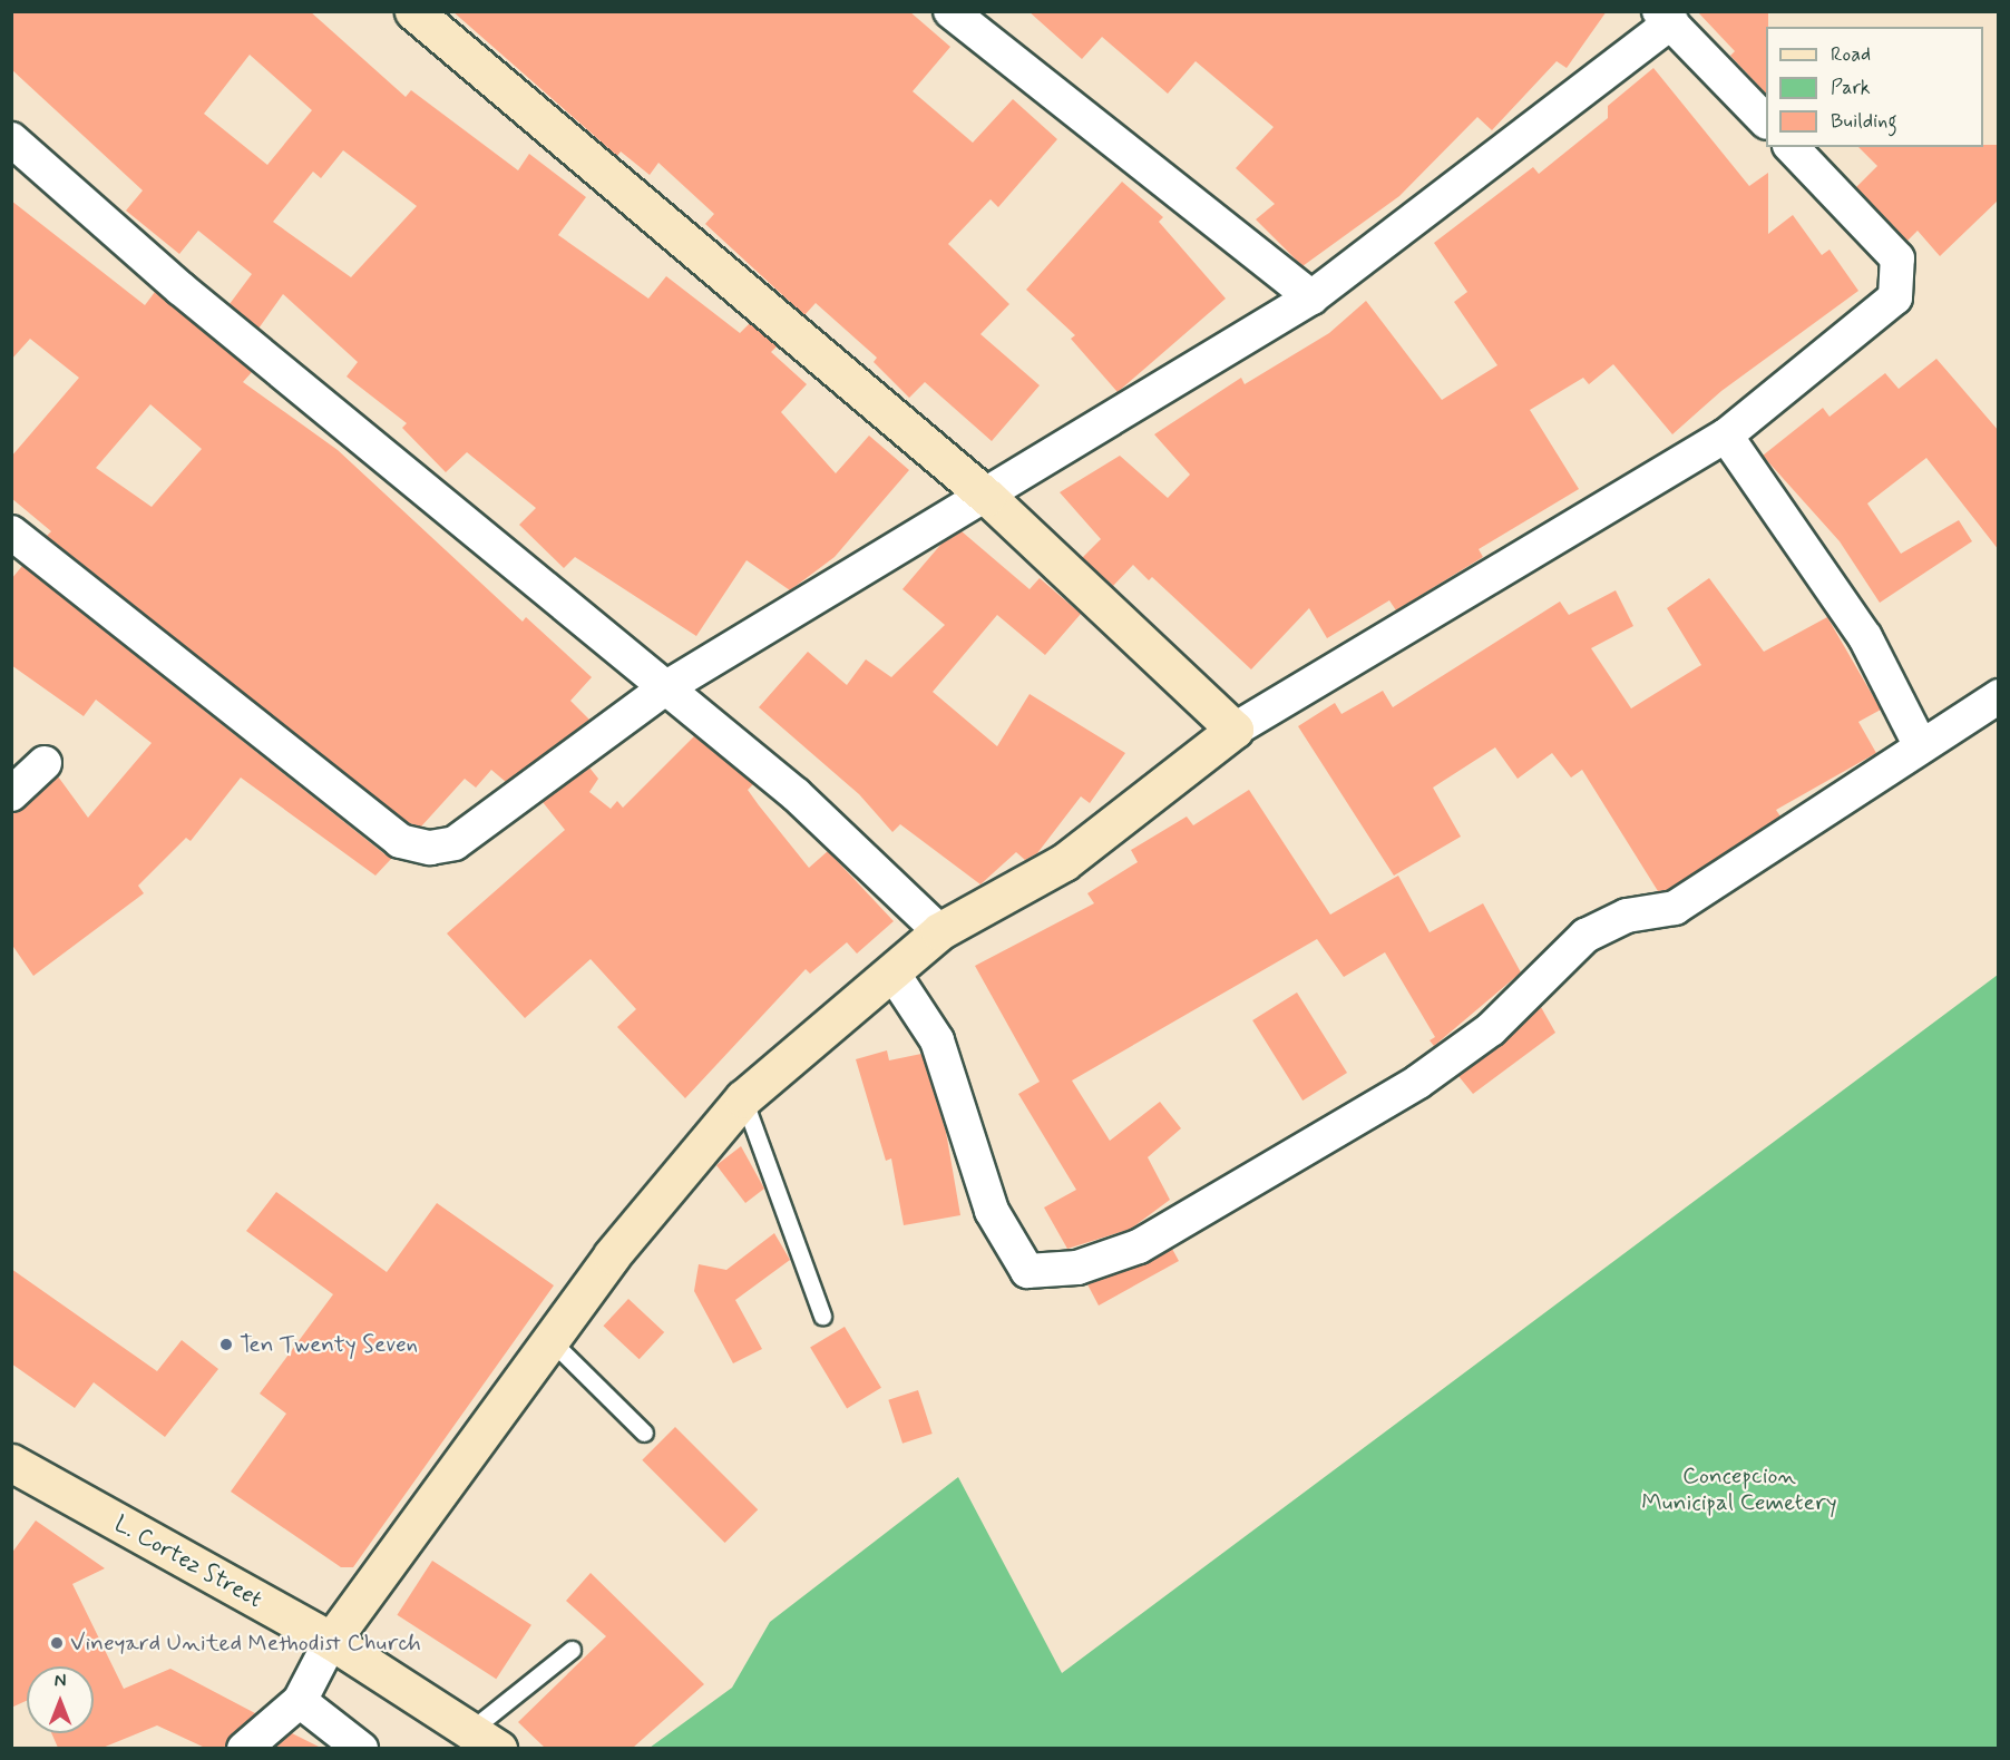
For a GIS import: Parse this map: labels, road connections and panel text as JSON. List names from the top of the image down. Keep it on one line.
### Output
{"streets":{"street":["L. Cortez Street"]},"parks":["Concepcion Municipal Cemetery"],"places":["Ten Twenty Seven","Vineyard United Methodist Church"],"legend":["Road","Park","Building"],"north":"top"}
